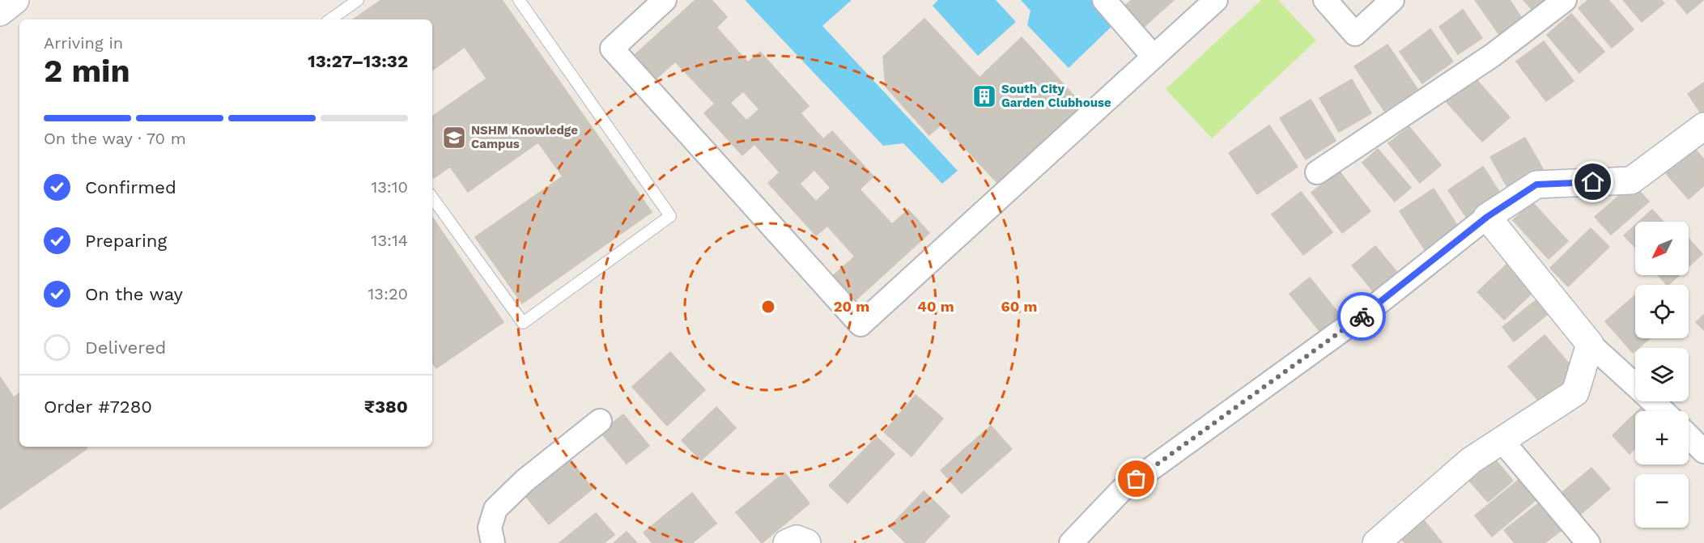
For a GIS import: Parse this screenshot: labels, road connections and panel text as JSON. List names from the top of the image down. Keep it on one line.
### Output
{"places":{"building":["South City Garden Clubhouse"],"school or university":["NSHM Knowledge Campus"]},"north":"bottom left","page":{"heading":["2 min","Arriving in","13:27–13:32"],"panel":["Order #7280","₹380"],"bar":"On the way · 70 m","list":[["Confirmed","13:10"],["Preparing","13:14"],["On the way","13:20"],"Delivered"],"map_buttons":["+","−"]},"rings":["20 m","40 m","60 m"]}
